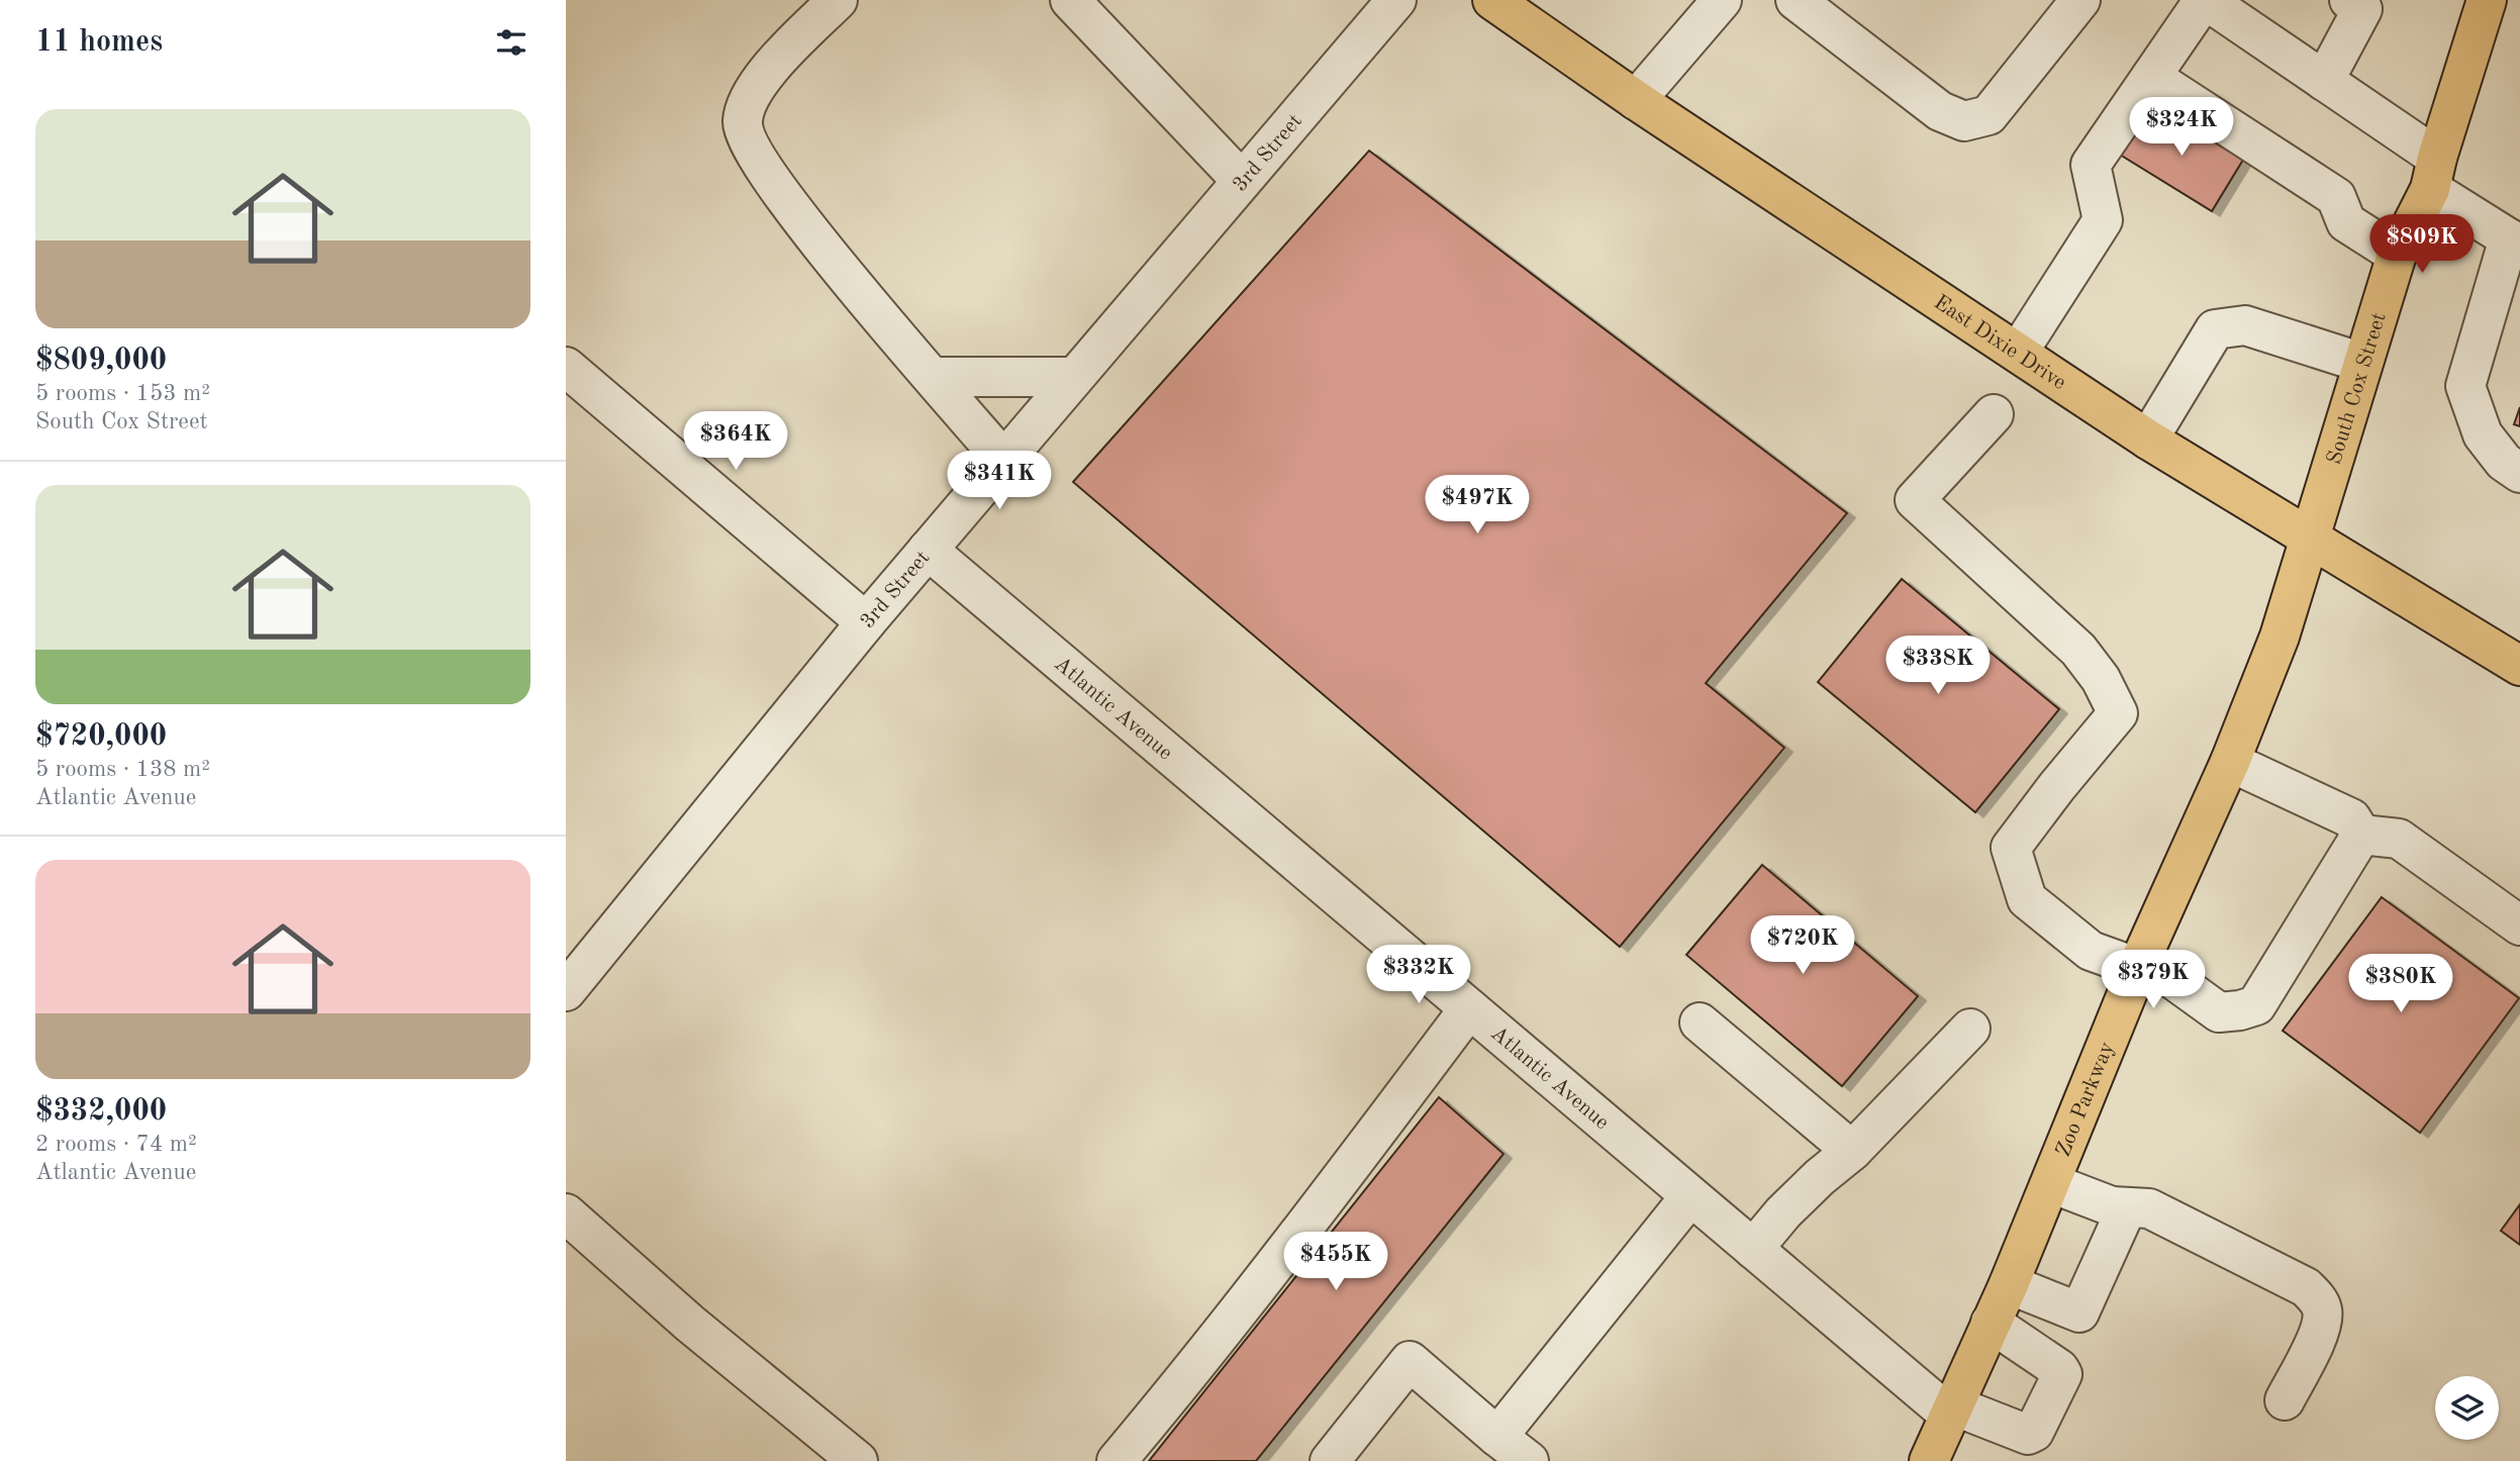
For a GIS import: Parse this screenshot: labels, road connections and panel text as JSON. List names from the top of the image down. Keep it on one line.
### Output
{"streets":{"main road":["East Dixie Drive","South Cox Street","Zoo Parkway"],"street":["3rd Street","Atlantic Avenue"]},"crossings":[["3rd Street","Atlantic Avenue"],["East Dixie Drive","South Cox Street"],["East Dixie Drive","Zoo Parkway"],["South Cox Street","Zoo Parkway"],["Atlantic Avenue","Zoo Parkway"]],"page":{"heading":"11 homes","list":[{"name":"$809,000","note":"5 rooms · 153 m² · South Cox Street"},{"name":"$720,000","note":"5 rooms · 138 m² · Atlantic Avenue"},{"name":"$332,000","note":"2 rooms · 74 m² · Atlantic Avenue"}],"price":["$324K","$809K","$364K","$341K","$497K","$338K","$720K","$332K","$379K","$380K","$455K"]}}
